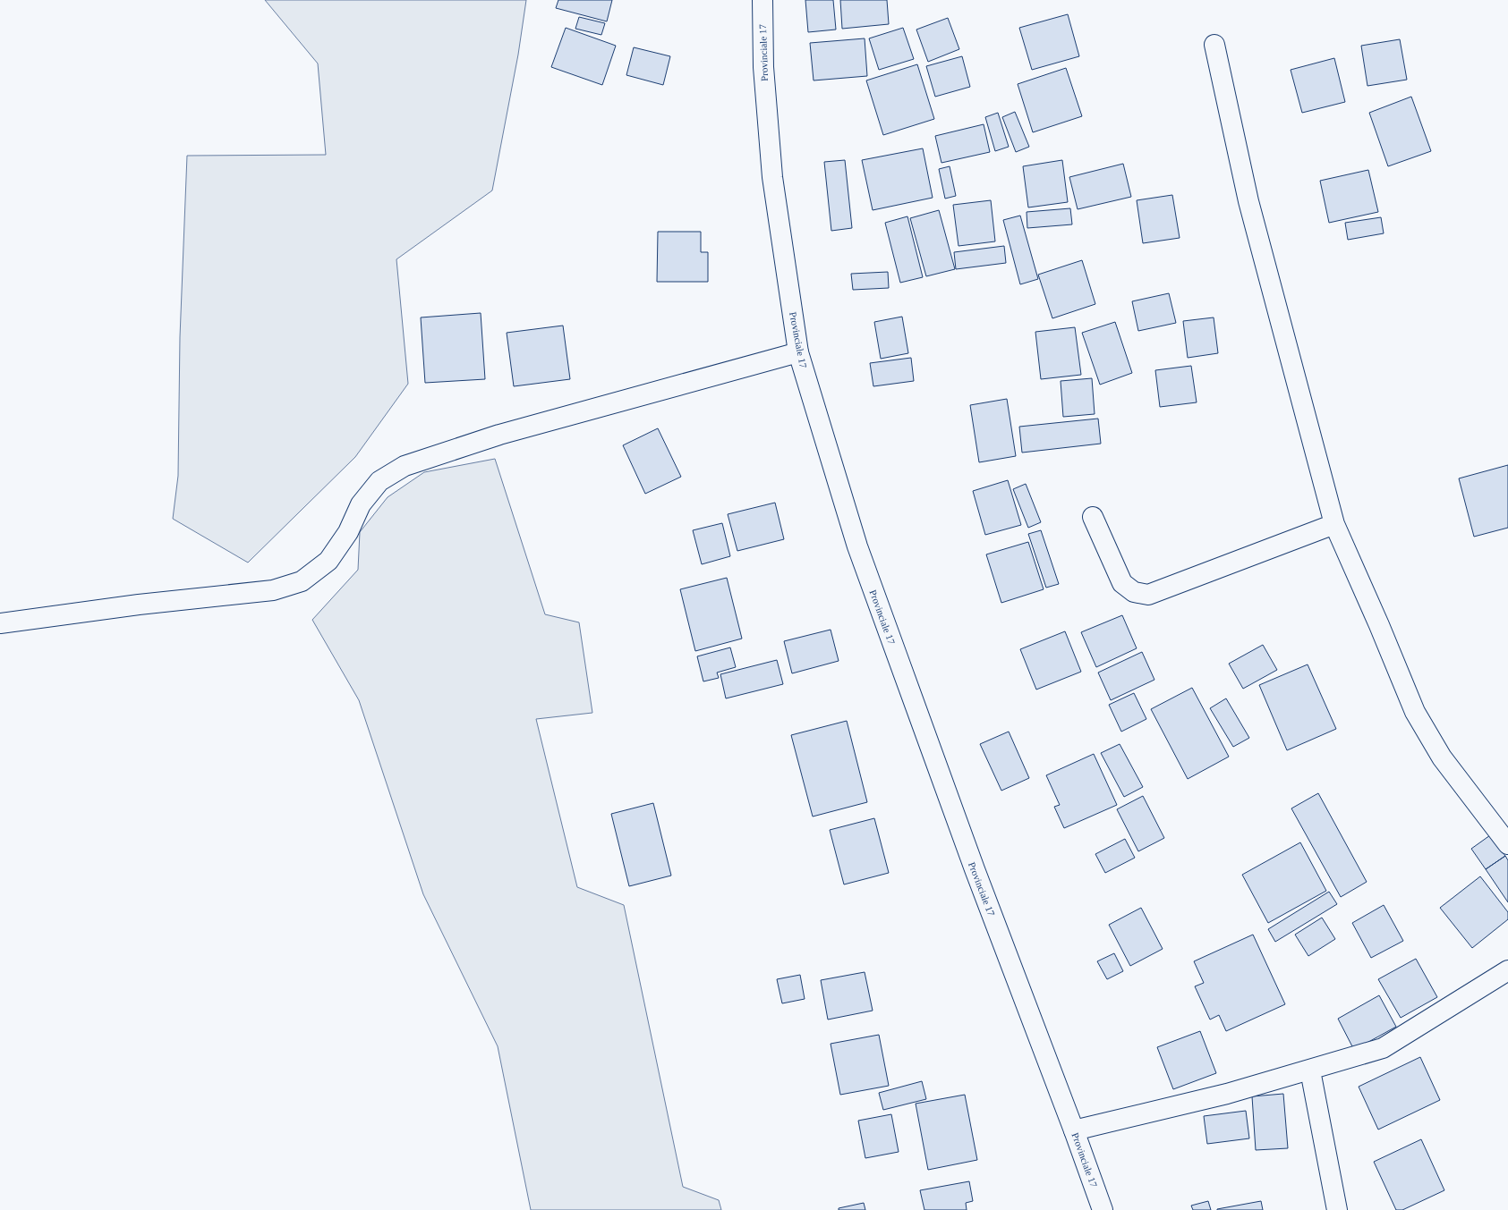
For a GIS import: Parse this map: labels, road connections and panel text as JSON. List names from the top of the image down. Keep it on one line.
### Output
{"streets":{"street":["Provinciale 17"]}}
